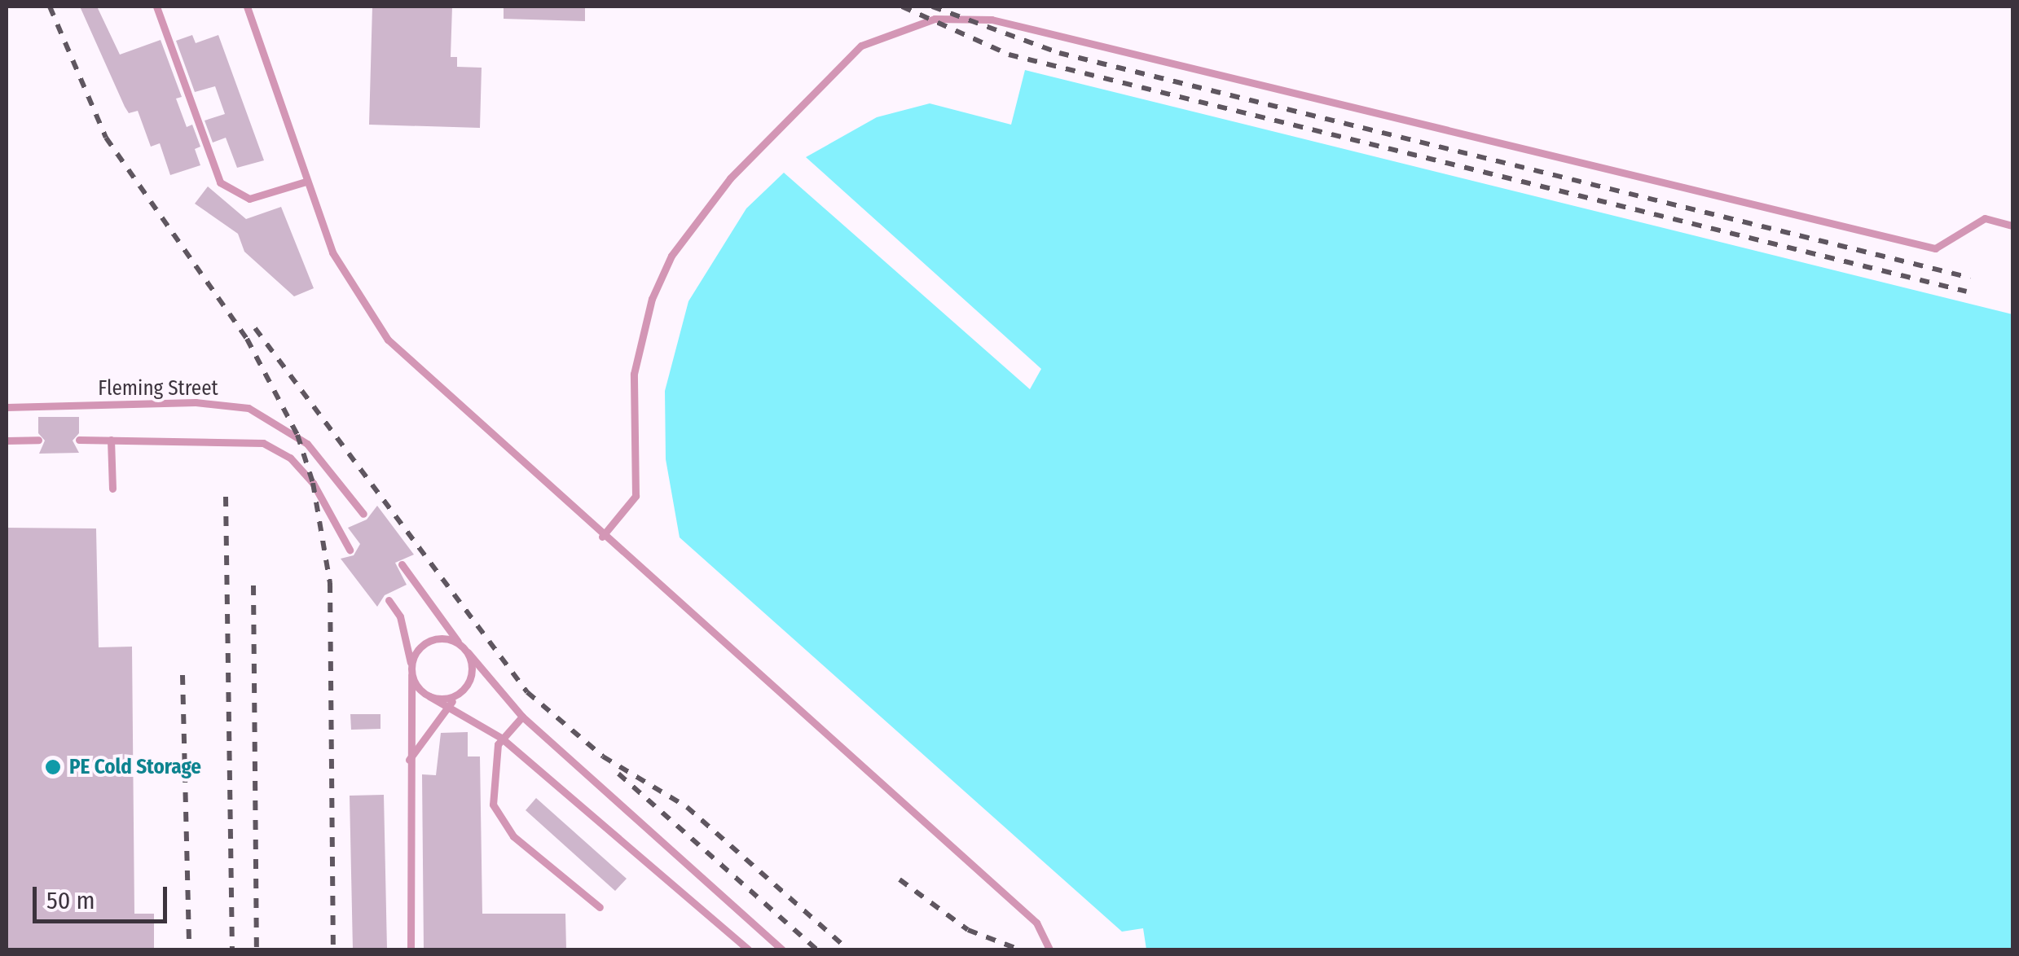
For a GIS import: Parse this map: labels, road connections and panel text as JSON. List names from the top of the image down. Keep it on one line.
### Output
{"streets":{"lane":["Fleming Street"]},"places":["PE Cold Storage"],"scale_bar":"50 m"}
